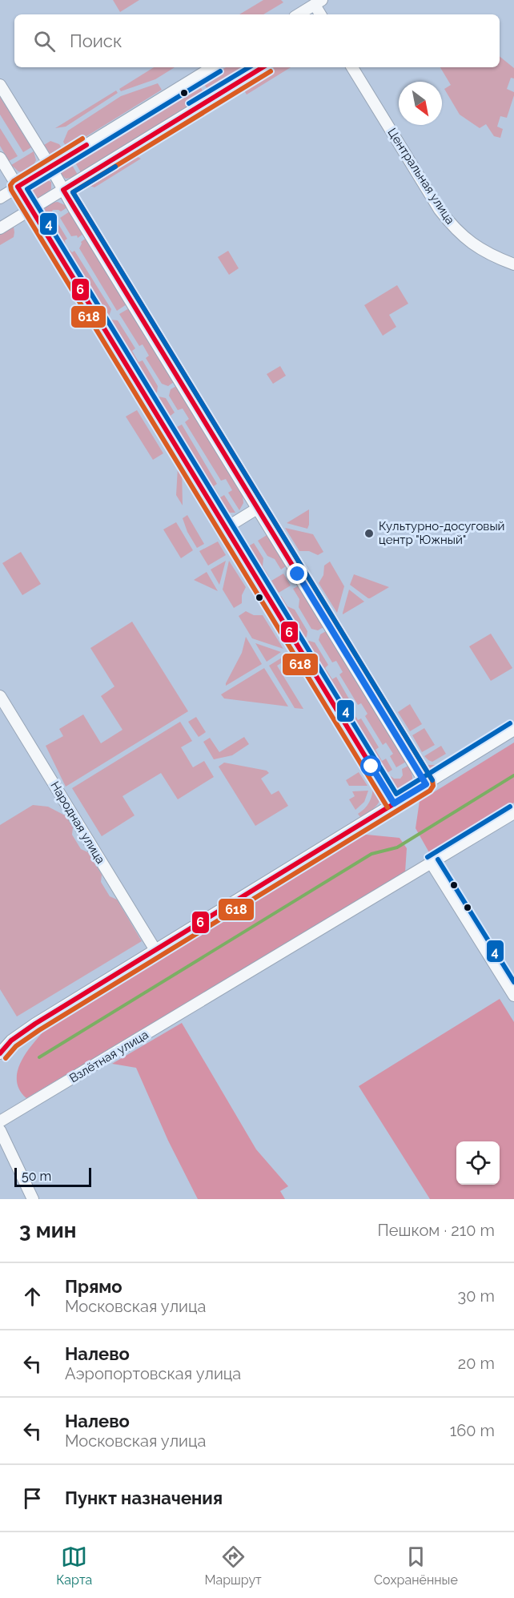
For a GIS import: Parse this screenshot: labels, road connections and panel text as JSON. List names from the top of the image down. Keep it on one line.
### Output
{"streets":{"street":["Центральная улица","Народная улица","Взлётная улица"]},"places":["Культурно-досуговый центр \"Южный\""],"lines":["transit line 6","transit line 4","transit line 618"],"scale_bar":"50 m","north":"bottom right","page":{"search":"Поиск","scale":"50 m","heading":["3 мин","Пешком · 210 m"],"list":[["Прямо","Московская улица","30 m"],["Налево","Аэропортовская улица","20 m"],["Налево","Московская улица","160 m"],"Пункт назначения"],"nav":["Карта","Маршрут","Сохранённые"]}}
